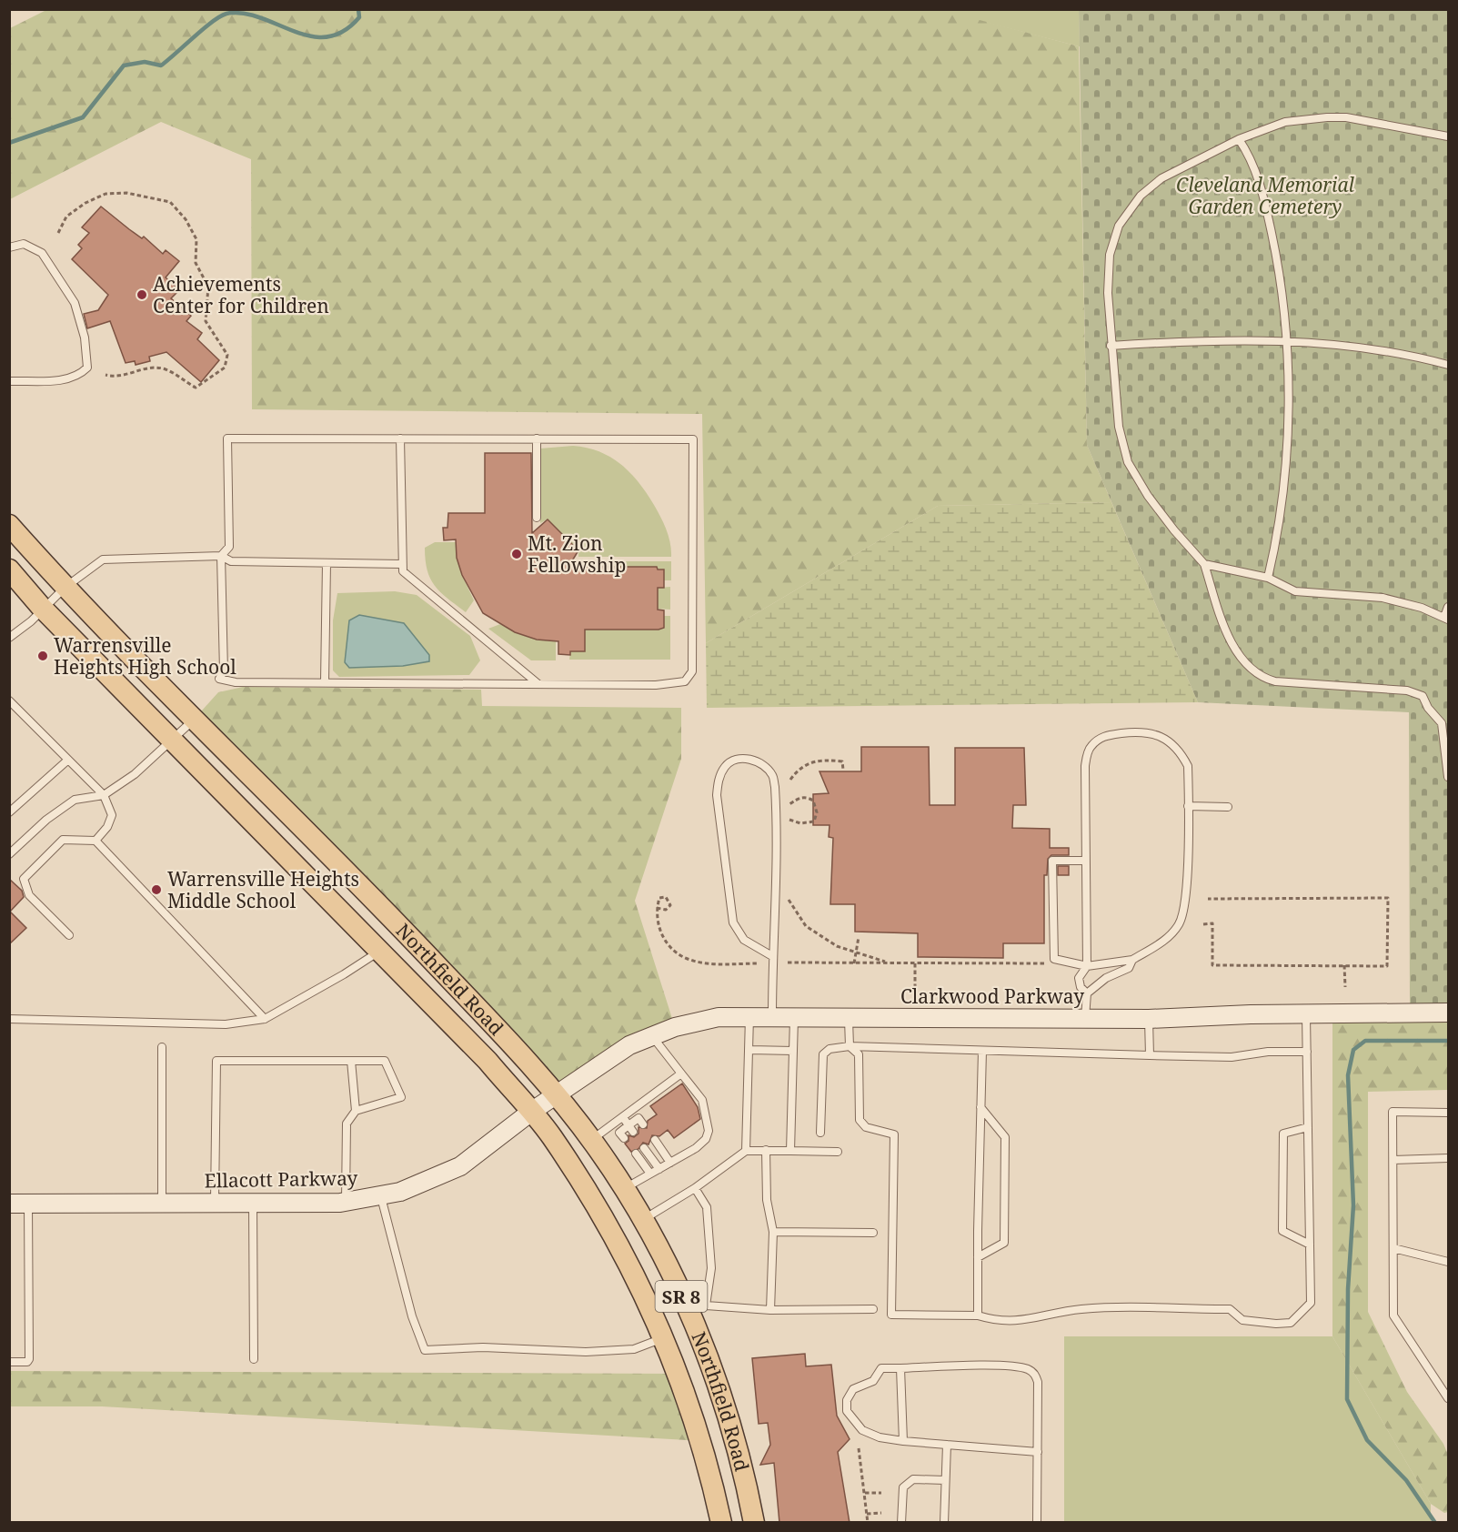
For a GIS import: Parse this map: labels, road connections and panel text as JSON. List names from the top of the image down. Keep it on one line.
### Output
{"streets":{"main road":["Northfield Road","SR 8"],"street":["Clarkwood Parkway","Ellacott Parkway"]},"crossings":[["Northfield Road","Clarkwood Parkway"],["Northfield Road","Ellacott Parkway"],["Clarkwood Parkway","Ellacott Parkway"]],"parks":["Cleveland Memorial Garden Cemetery"],"places":["Achievements Center for Children","Mt. Zion Fellowship","Warrensville Heights High School","Warrensville Heights Middle School"]}
